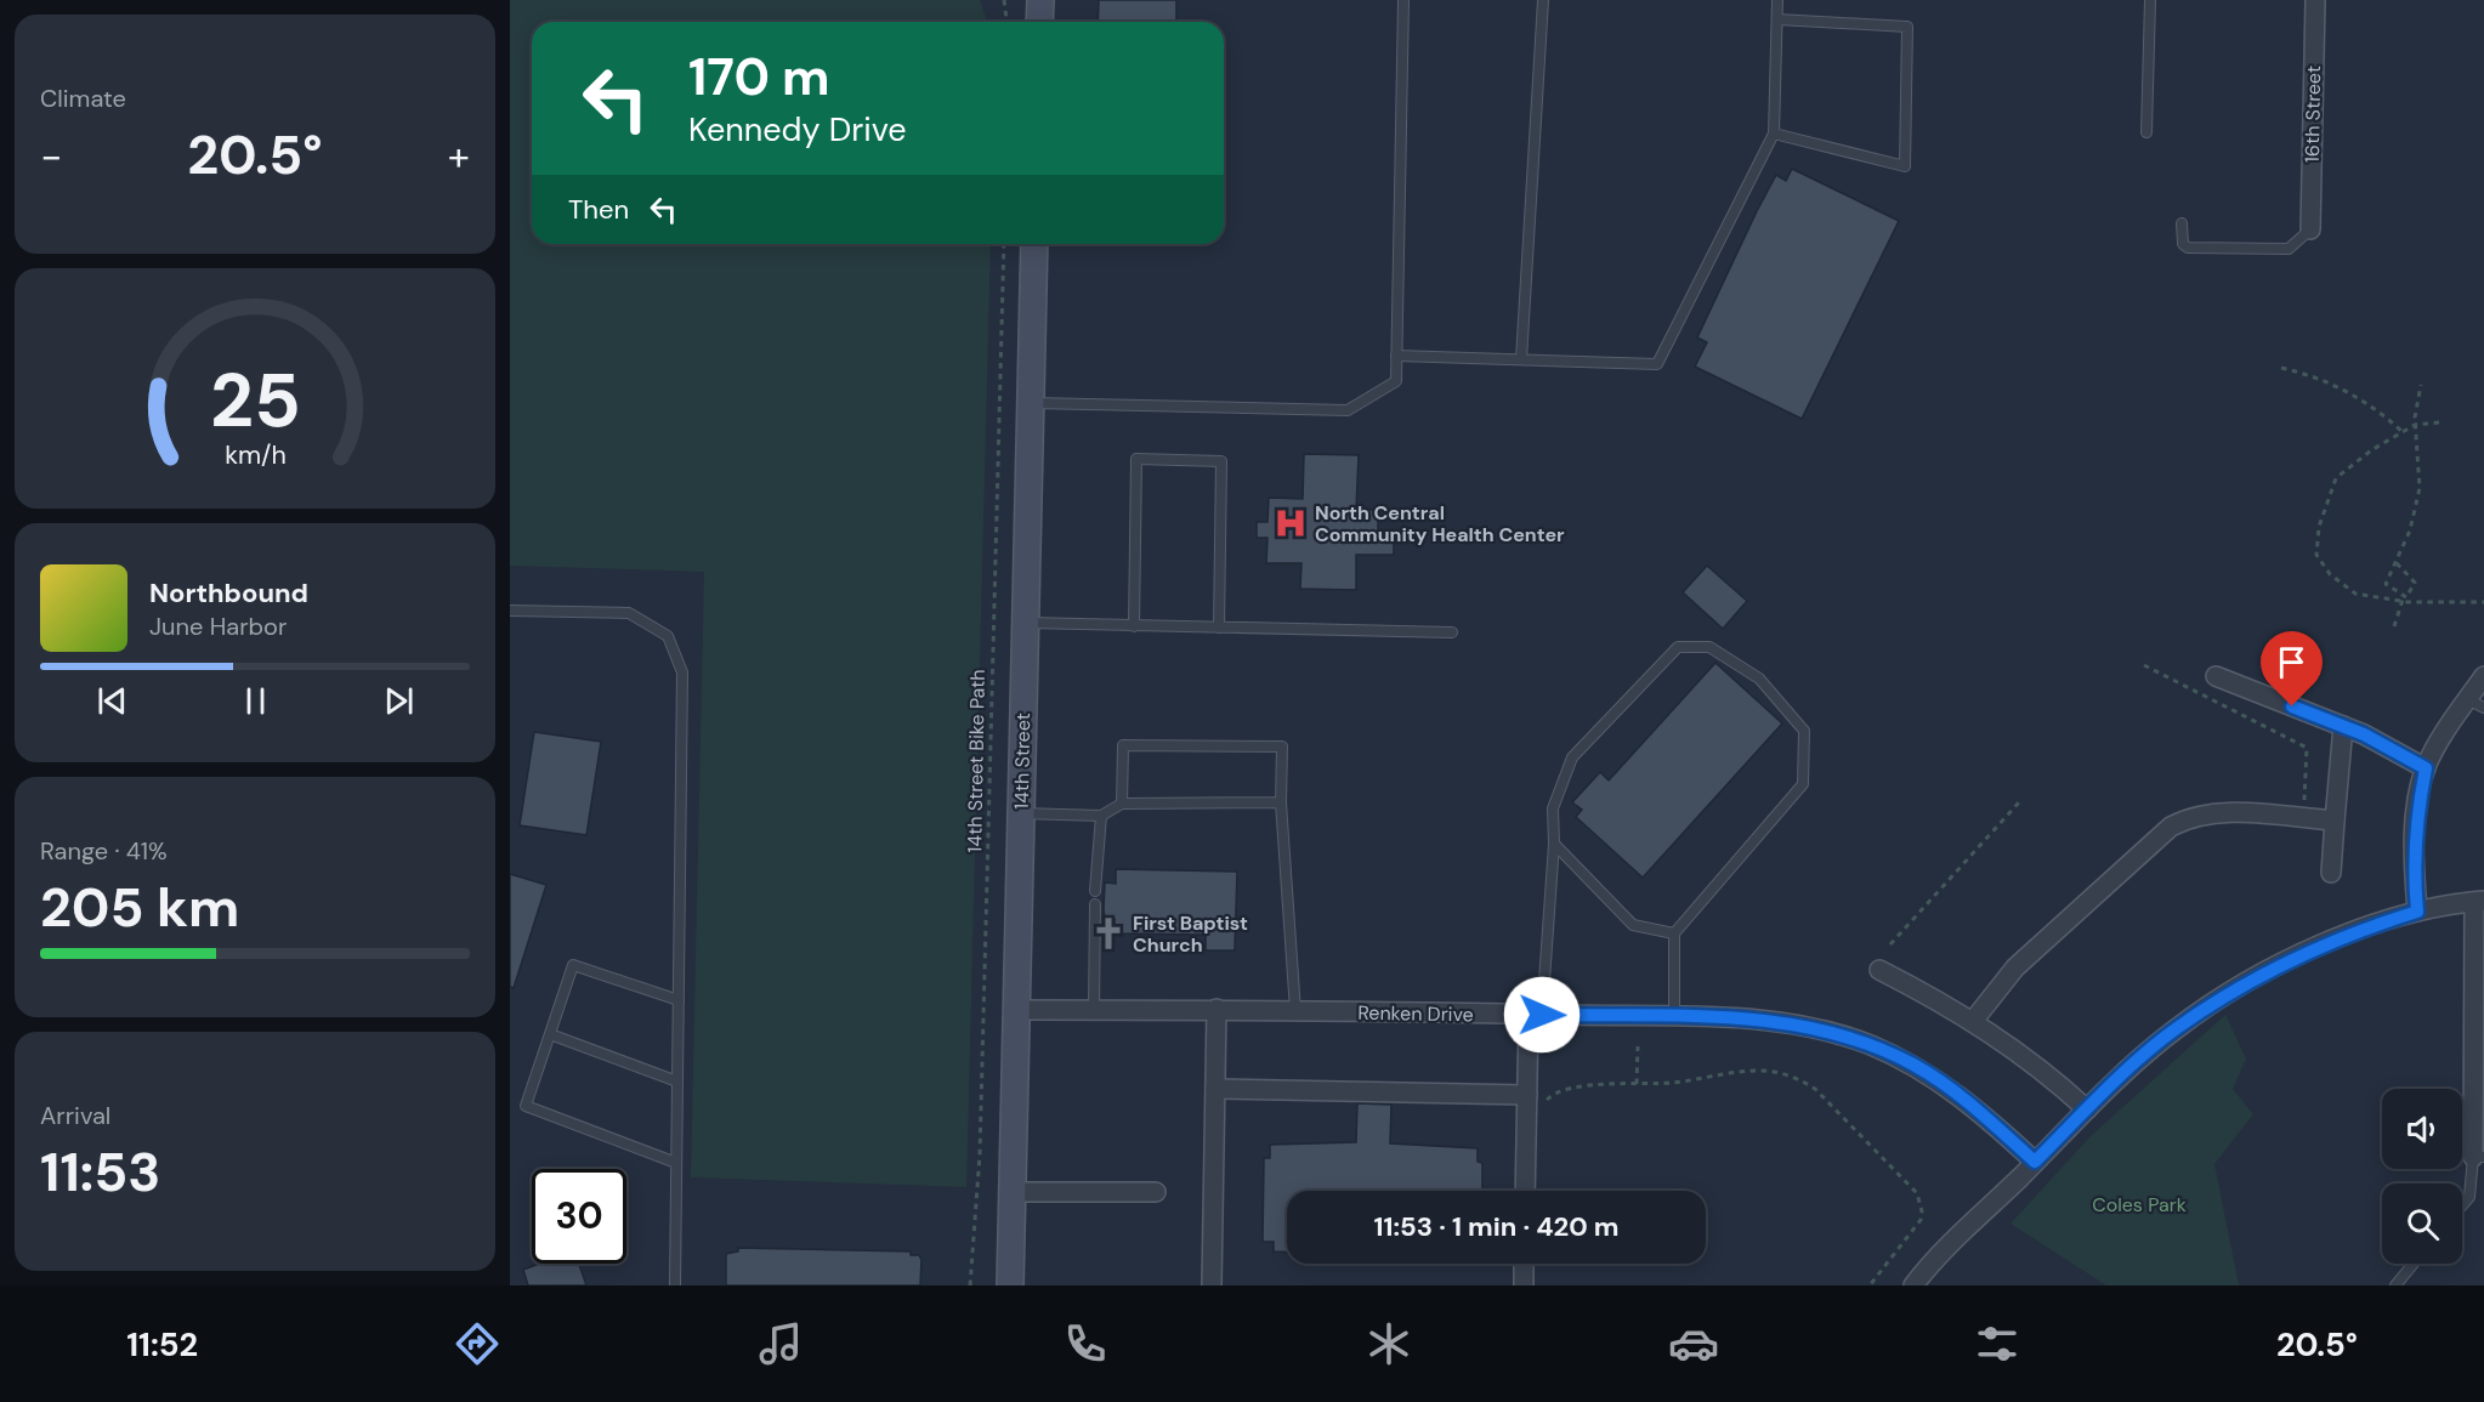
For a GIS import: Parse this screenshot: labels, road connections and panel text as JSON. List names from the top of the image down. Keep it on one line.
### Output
{"streets":{"street":["16th Street","14th Street","Renken Drive"],"path":["14th Street Bike Path"]},"crossings":[["14th Street","Renken Drive"]],"parks":["Coles Park"],"places":{"hospital":["North Central Community Health Center"],"church":["First Baptist Church"]},"page":{"tile":["Climate",["Range · 41%","205 km"],["Arrival","11:53"]],"turn":["170 m","Kennedy Drive"],"heat":["−","20.5°","+"],"then":"Then","song":["Northbound","June Harbor"],"limit":"30","trip":"11:53 · 1 min · 420 m","tabs":["11:52","20.5°"],"gauge":["25","km/h"]}}
